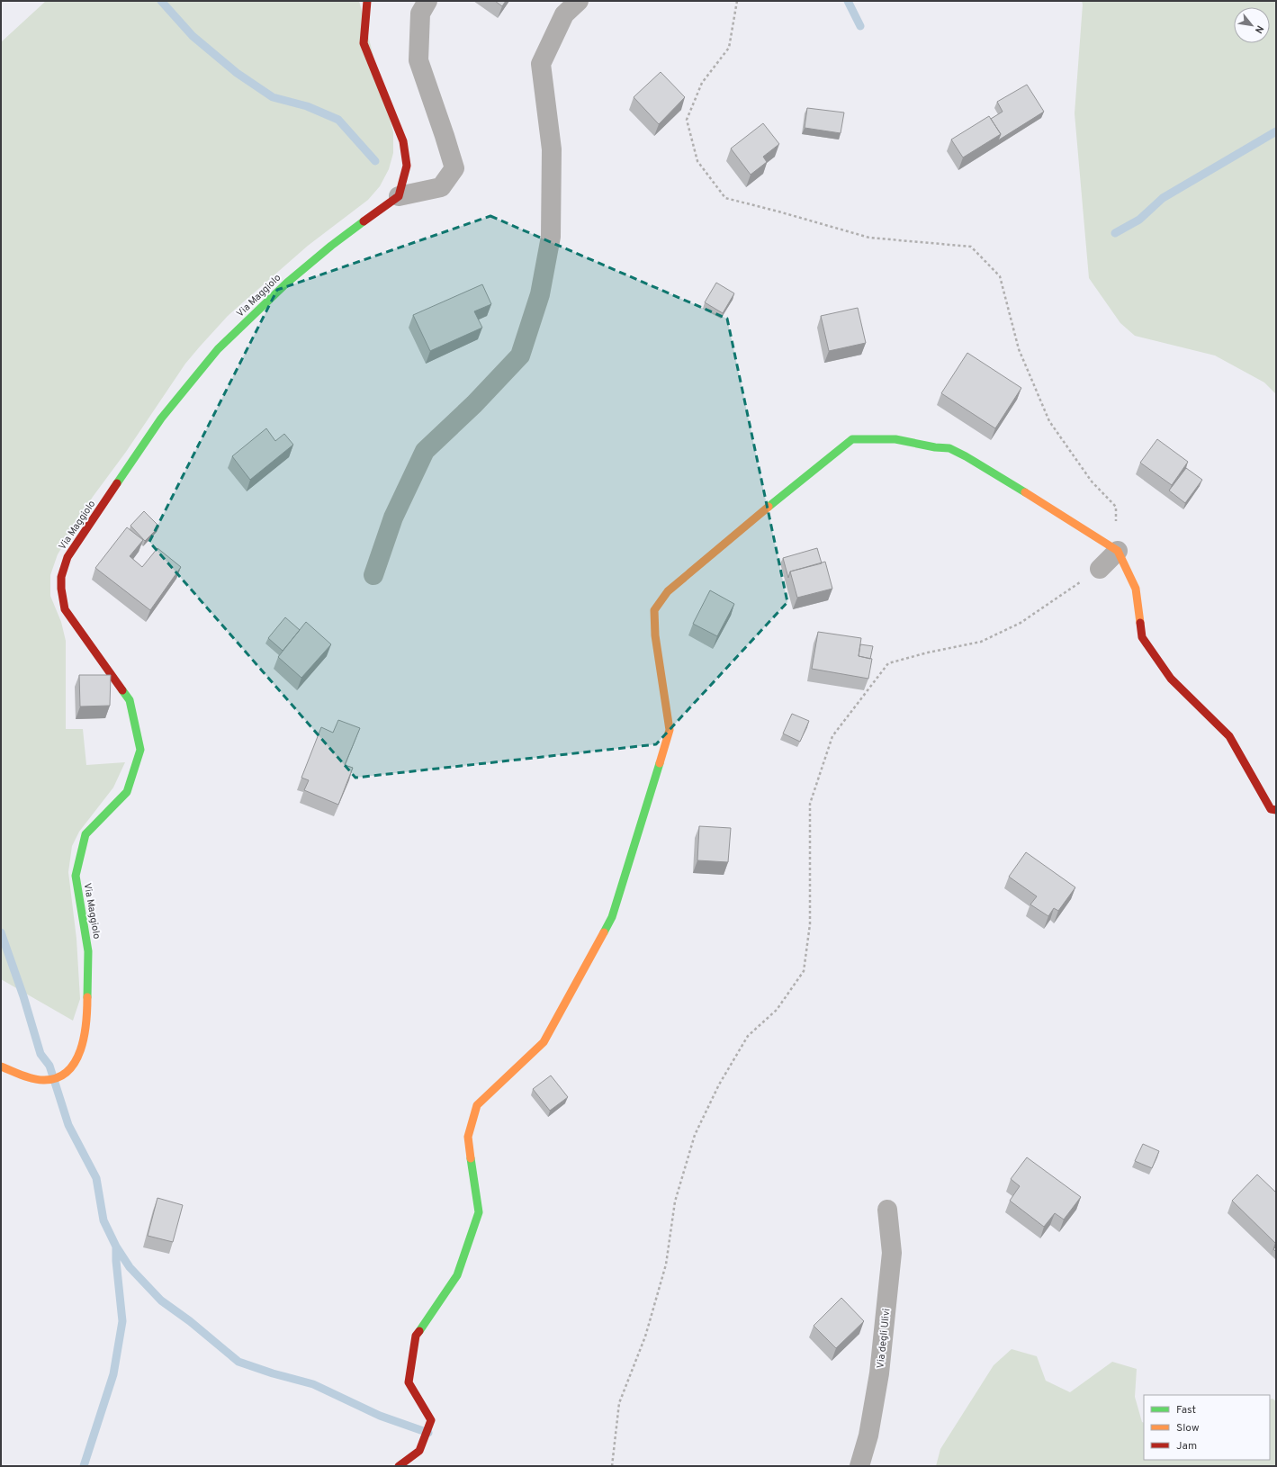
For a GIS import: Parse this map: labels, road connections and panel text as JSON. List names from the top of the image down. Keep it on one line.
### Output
{"streets":{"street":["Via Maggiolo","Via degli Ulivi"]},"legend":["Fast","Slow","Jam"],"north":"bottom right"}
